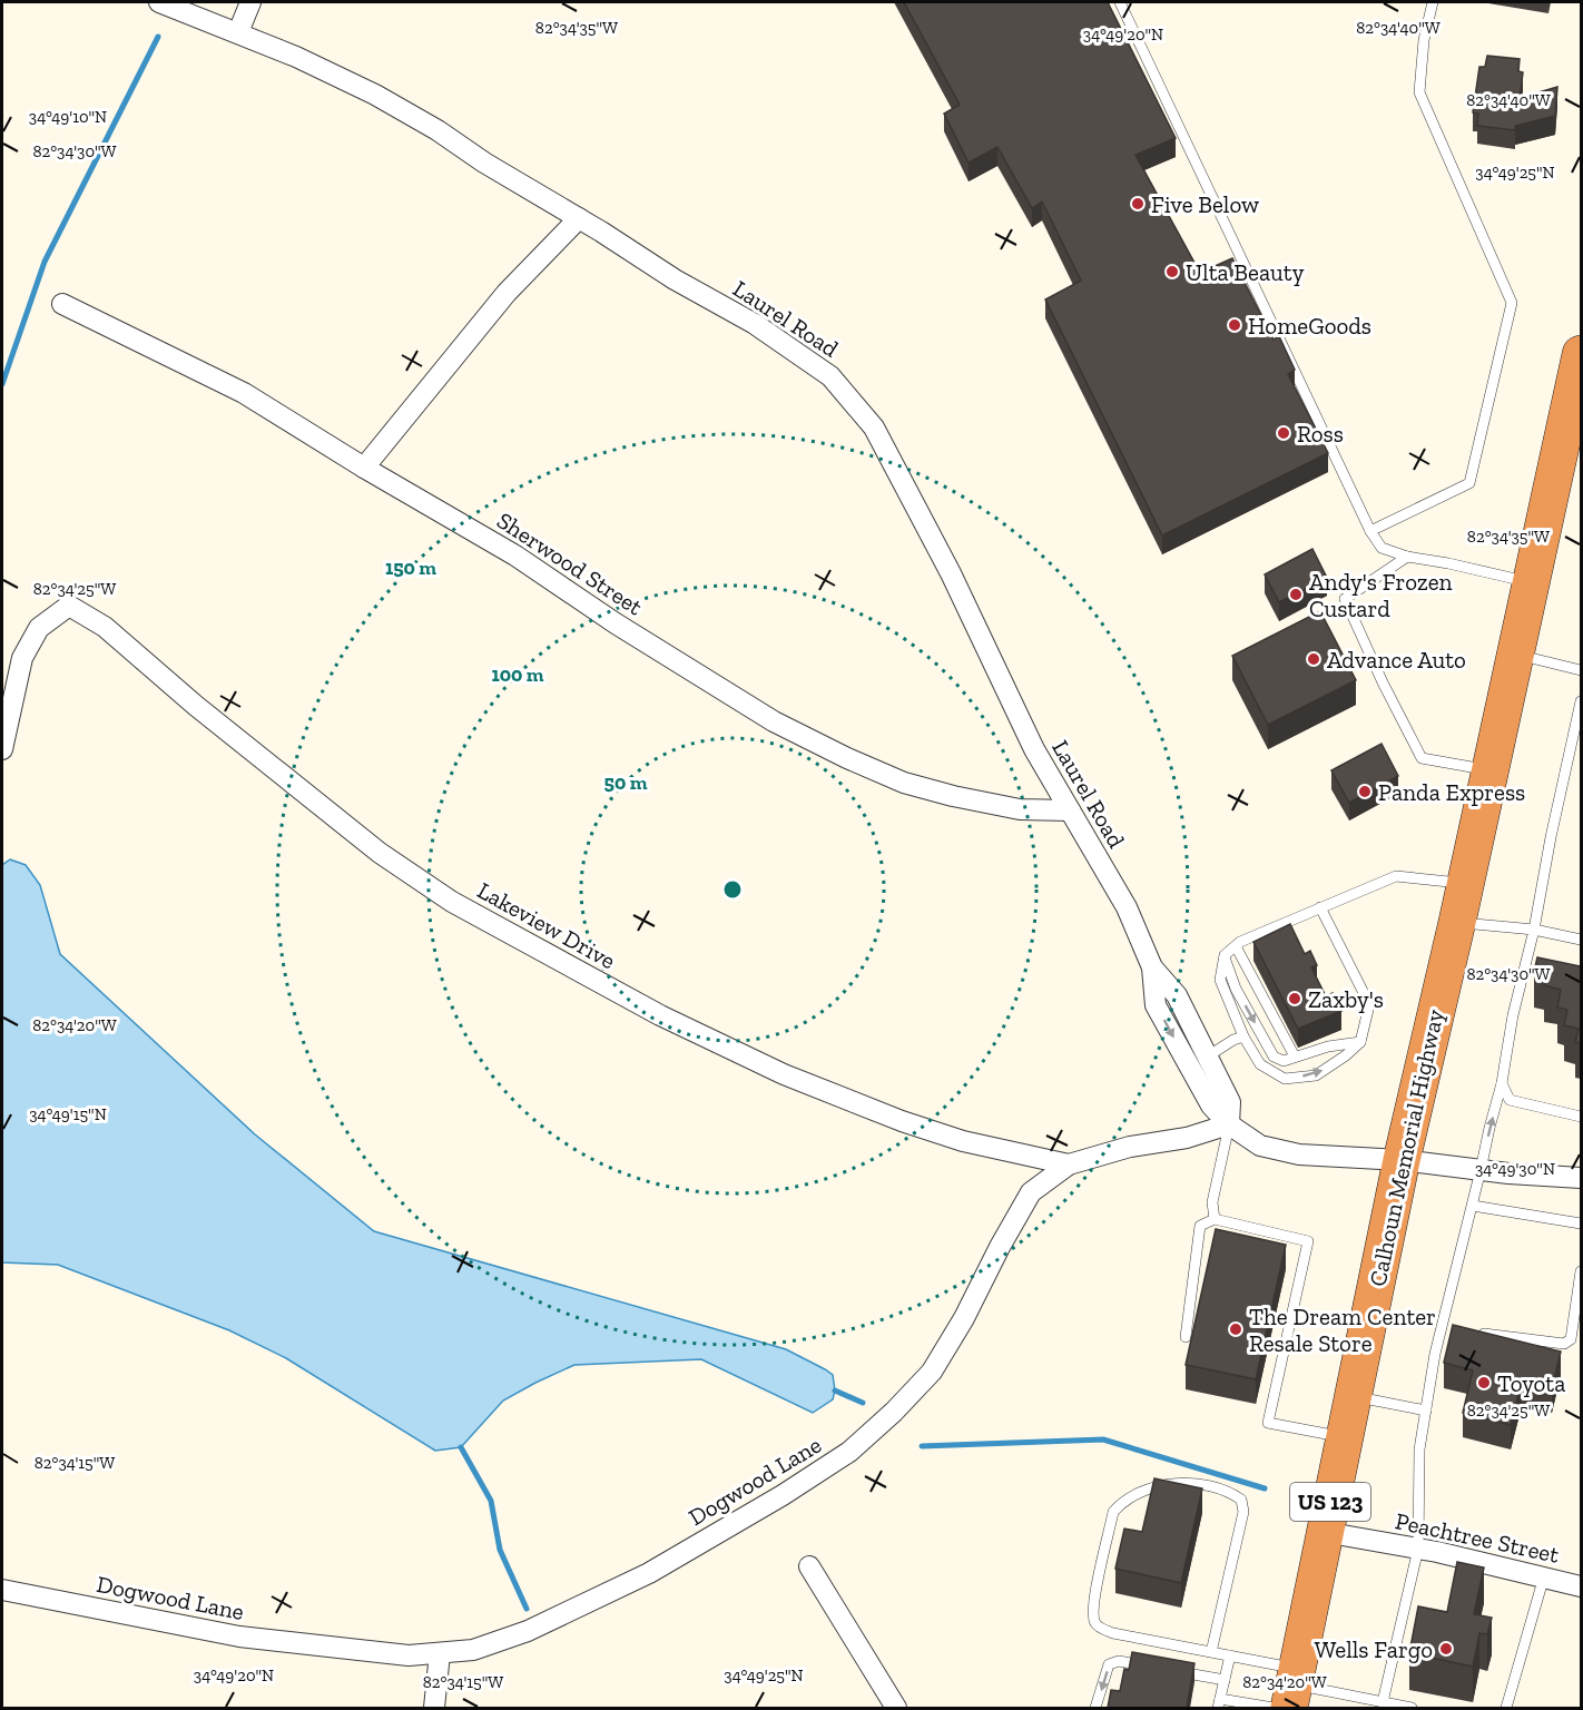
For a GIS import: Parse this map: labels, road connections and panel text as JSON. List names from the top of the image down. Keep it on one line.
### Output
{"streets":{"highway":["Calhoun Memorial Highway","US 123"],"street":["Laurel Road","Sherwood Street","Lakeview Drive","Dogwood Lane","Peachtree Street"]},"crossings":[["Laurel Road","Sherwood Street"],["Laurel Road","Dogwood Lane"],["Lakeview Drive","Dogwood Lane"],["Calhoun Memorial Highway","Peachtree Street"]],"places":["Five Below","Ulta Beauty","HomeGoods","Ross","Andy's Frozen Custard","Advance Auto","Panda Express","Zaxby's","The Dream Center Resale Store","Toyota","Wells Fargo"],"coordinates":["82°34'35\"W","82°34'40\"W","34°49'20\"N","34°49'10\"N","82°34'30\"W","34°49'25\"N","82°34'25\"W","82°34'20\"W","34°49'15\"N","34°49'30\"N","82°34'15\"W"],"rings":["150 m","100 m","50 m"]}
